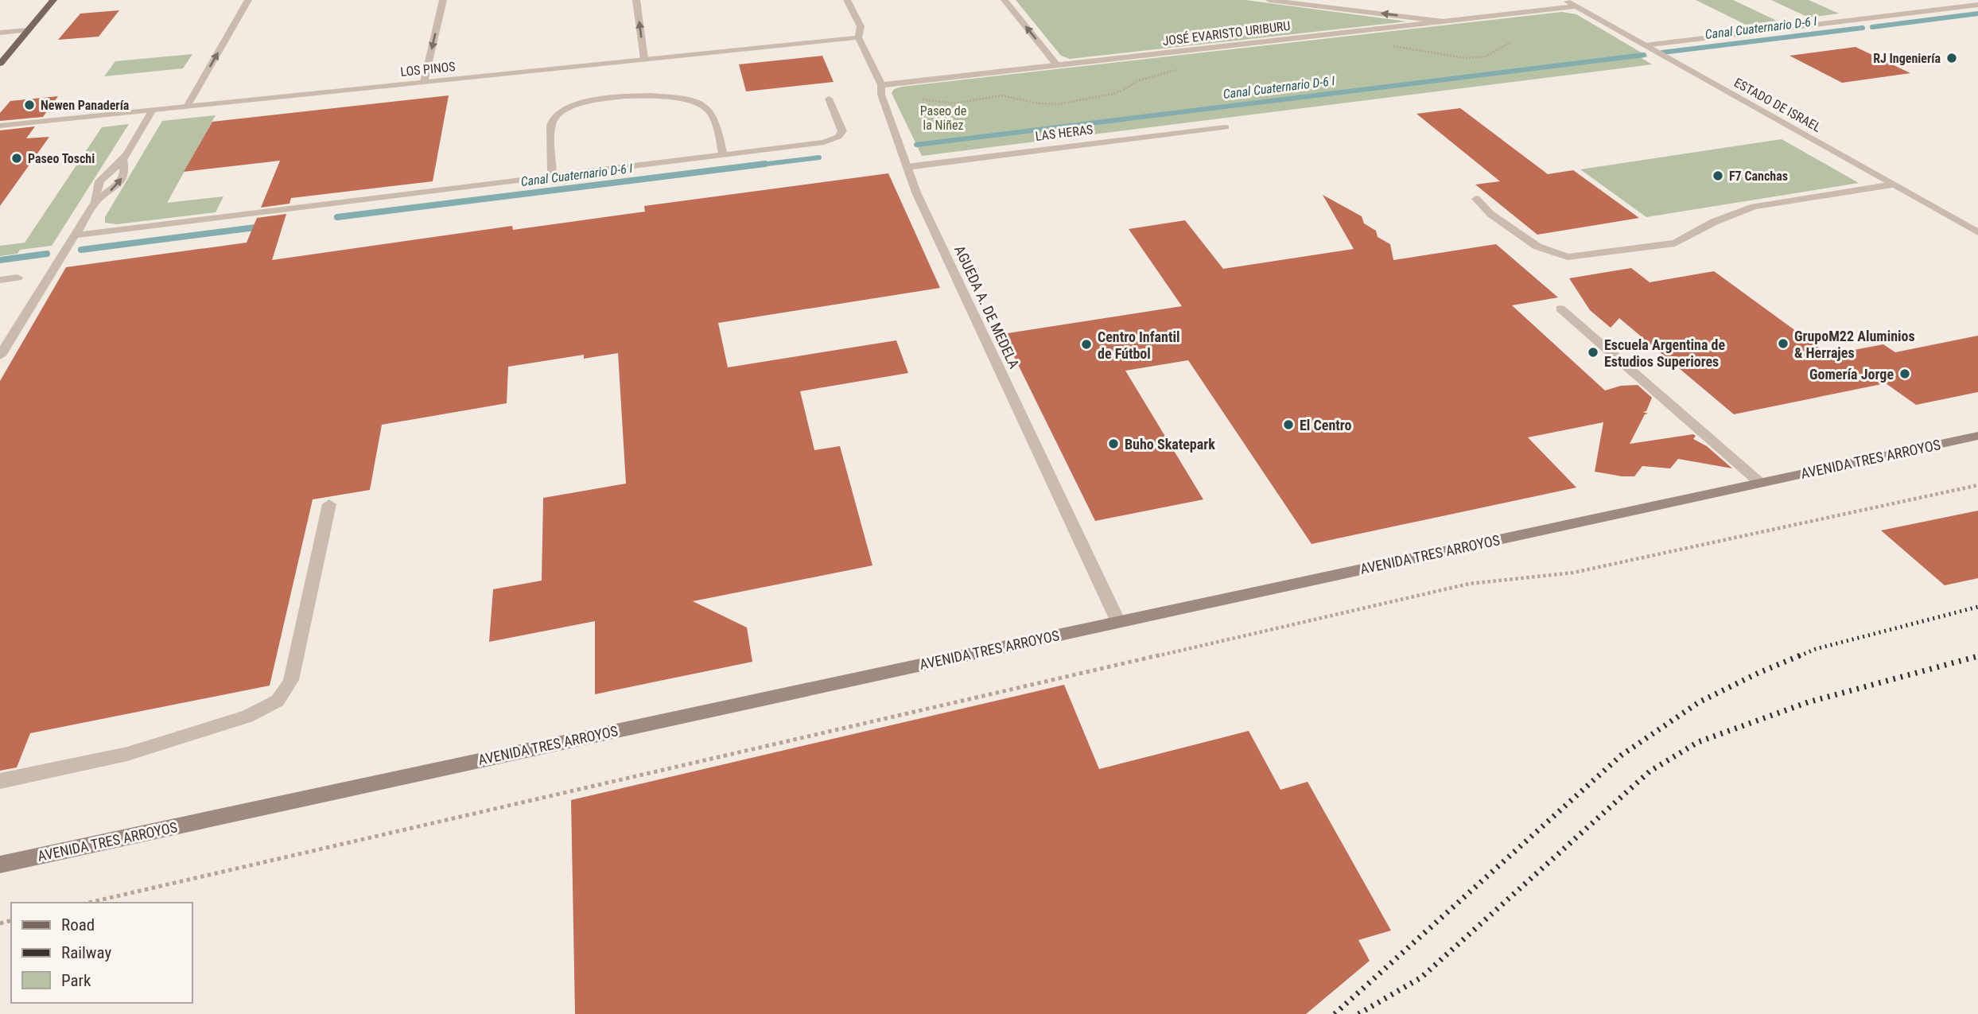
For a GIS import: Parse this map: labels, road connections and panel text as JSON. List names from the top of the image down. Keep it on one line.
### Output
{"streets":{"main road":["AVENIDA TRES ARROYOS"],"street":["JOSÉ EVARISTO URIBURU","LOS PINOS","ESTADO DE ISRAEL","LAS HERAS","AGUEDA A. DE MEDELA"]},"crossings":[["JOSÉ EVARISTO URIBURU","ESTADO DE ISRAEL"],["JOSÉ EVARISTO URIBURU","AGUEDA A. DE MEDELA"],["LOS PINOS","AGUEDA A. DE MEDELA"],["LAS HERAS","AGUEDA A. DE MEDELA"],["AGUEDA A. DE MEDELA","AVENIDA TRES ARROYOS"]],"water":["Canal Cuaternario D-6 I"],"parks":["Paseo de la Niñez"],"places":["RJ Ingeniería","Newen Panadería","Paseo Toschi","F7 Canchas","GrupoM22 Aluminios & Herrajes","Centro Infantil de Fútbol","Escuela Argentina de Estudios Superiores","Gomería Jorge","El Centro","Buho Skatepark"],"legend":["Road","Railway","Park"]}
